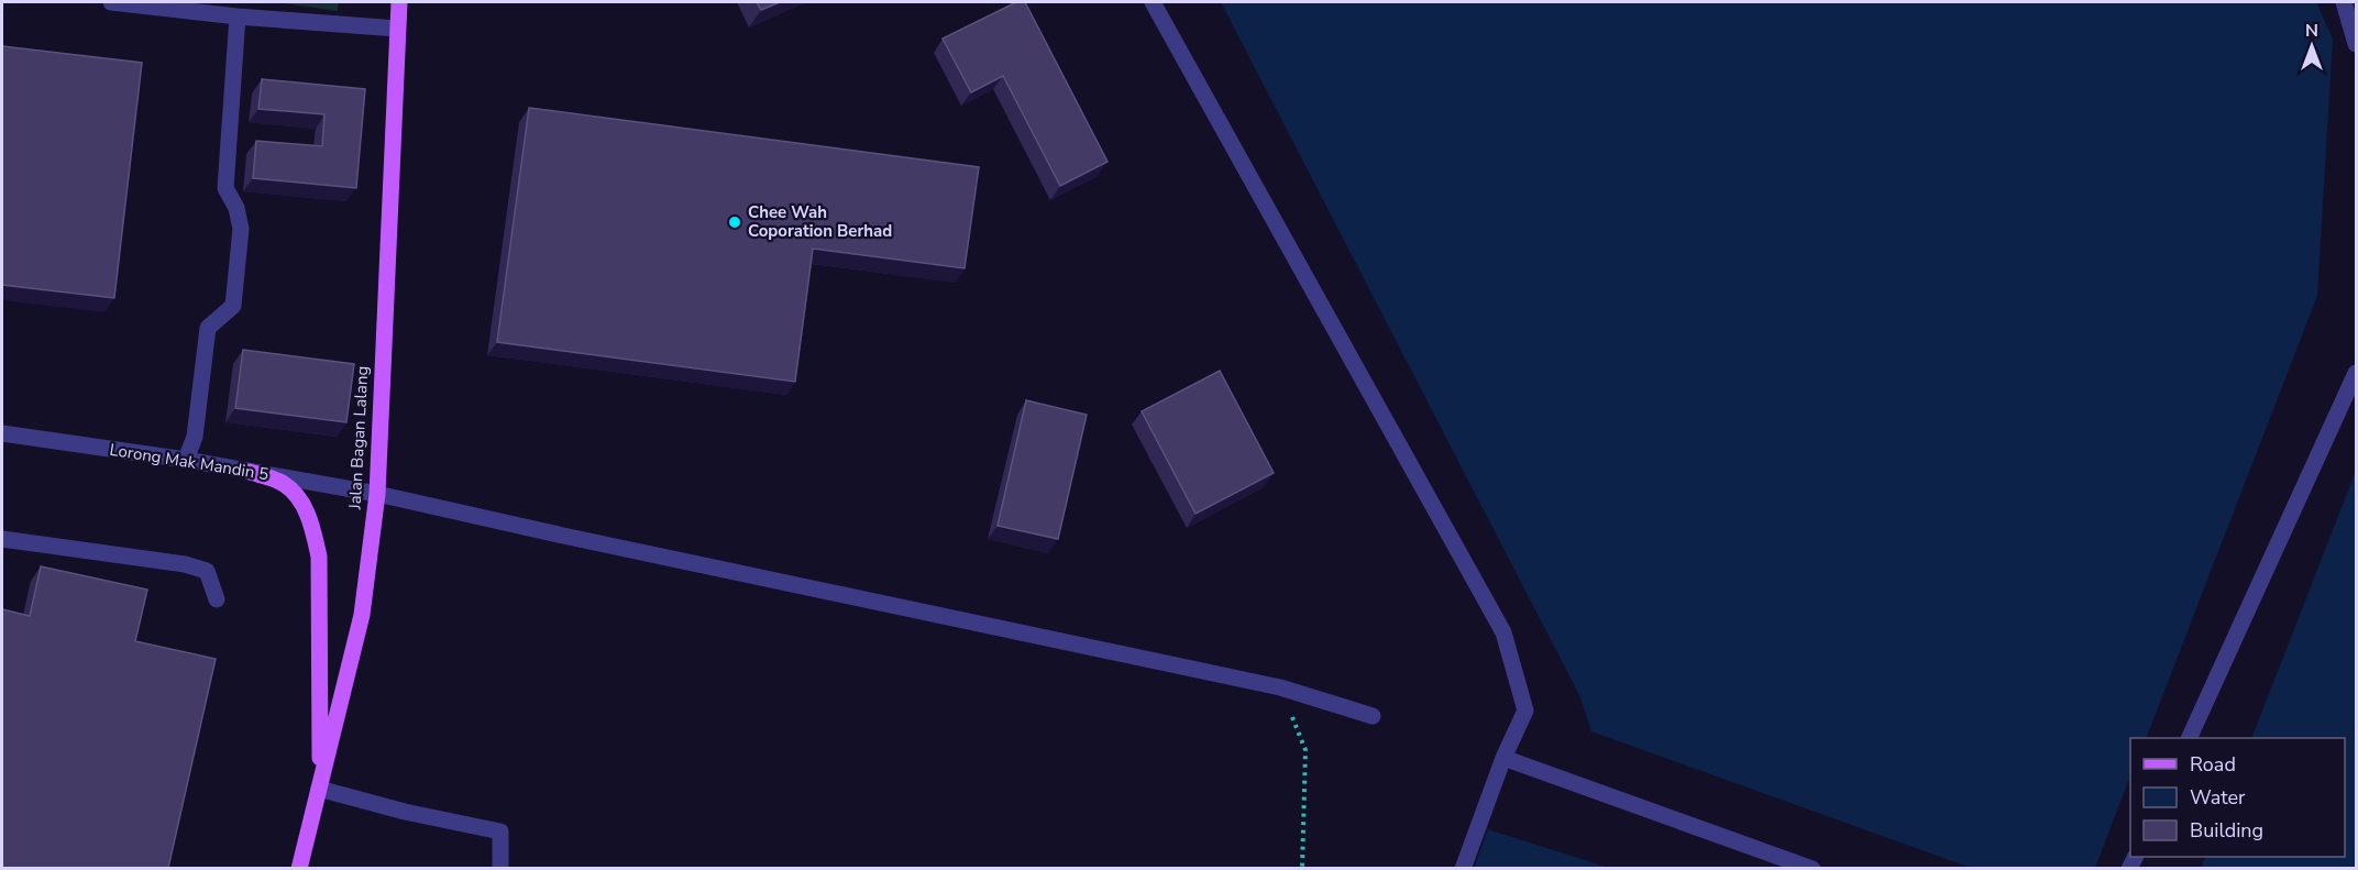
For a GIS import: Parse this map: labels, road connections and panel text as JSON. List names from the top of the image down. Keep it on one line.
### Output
{"streets":{"main road":["Jalan Bagan Lalang"],"street":["Lorong Mak Mandin 5"]},"crossings":[["Jalan Bagan Lalang","Lorong Mak Mandin 5"]],"places":["Chee Wah Coporation Berhad"],"legend":["Road","Water","Building"],"north":"top"}
